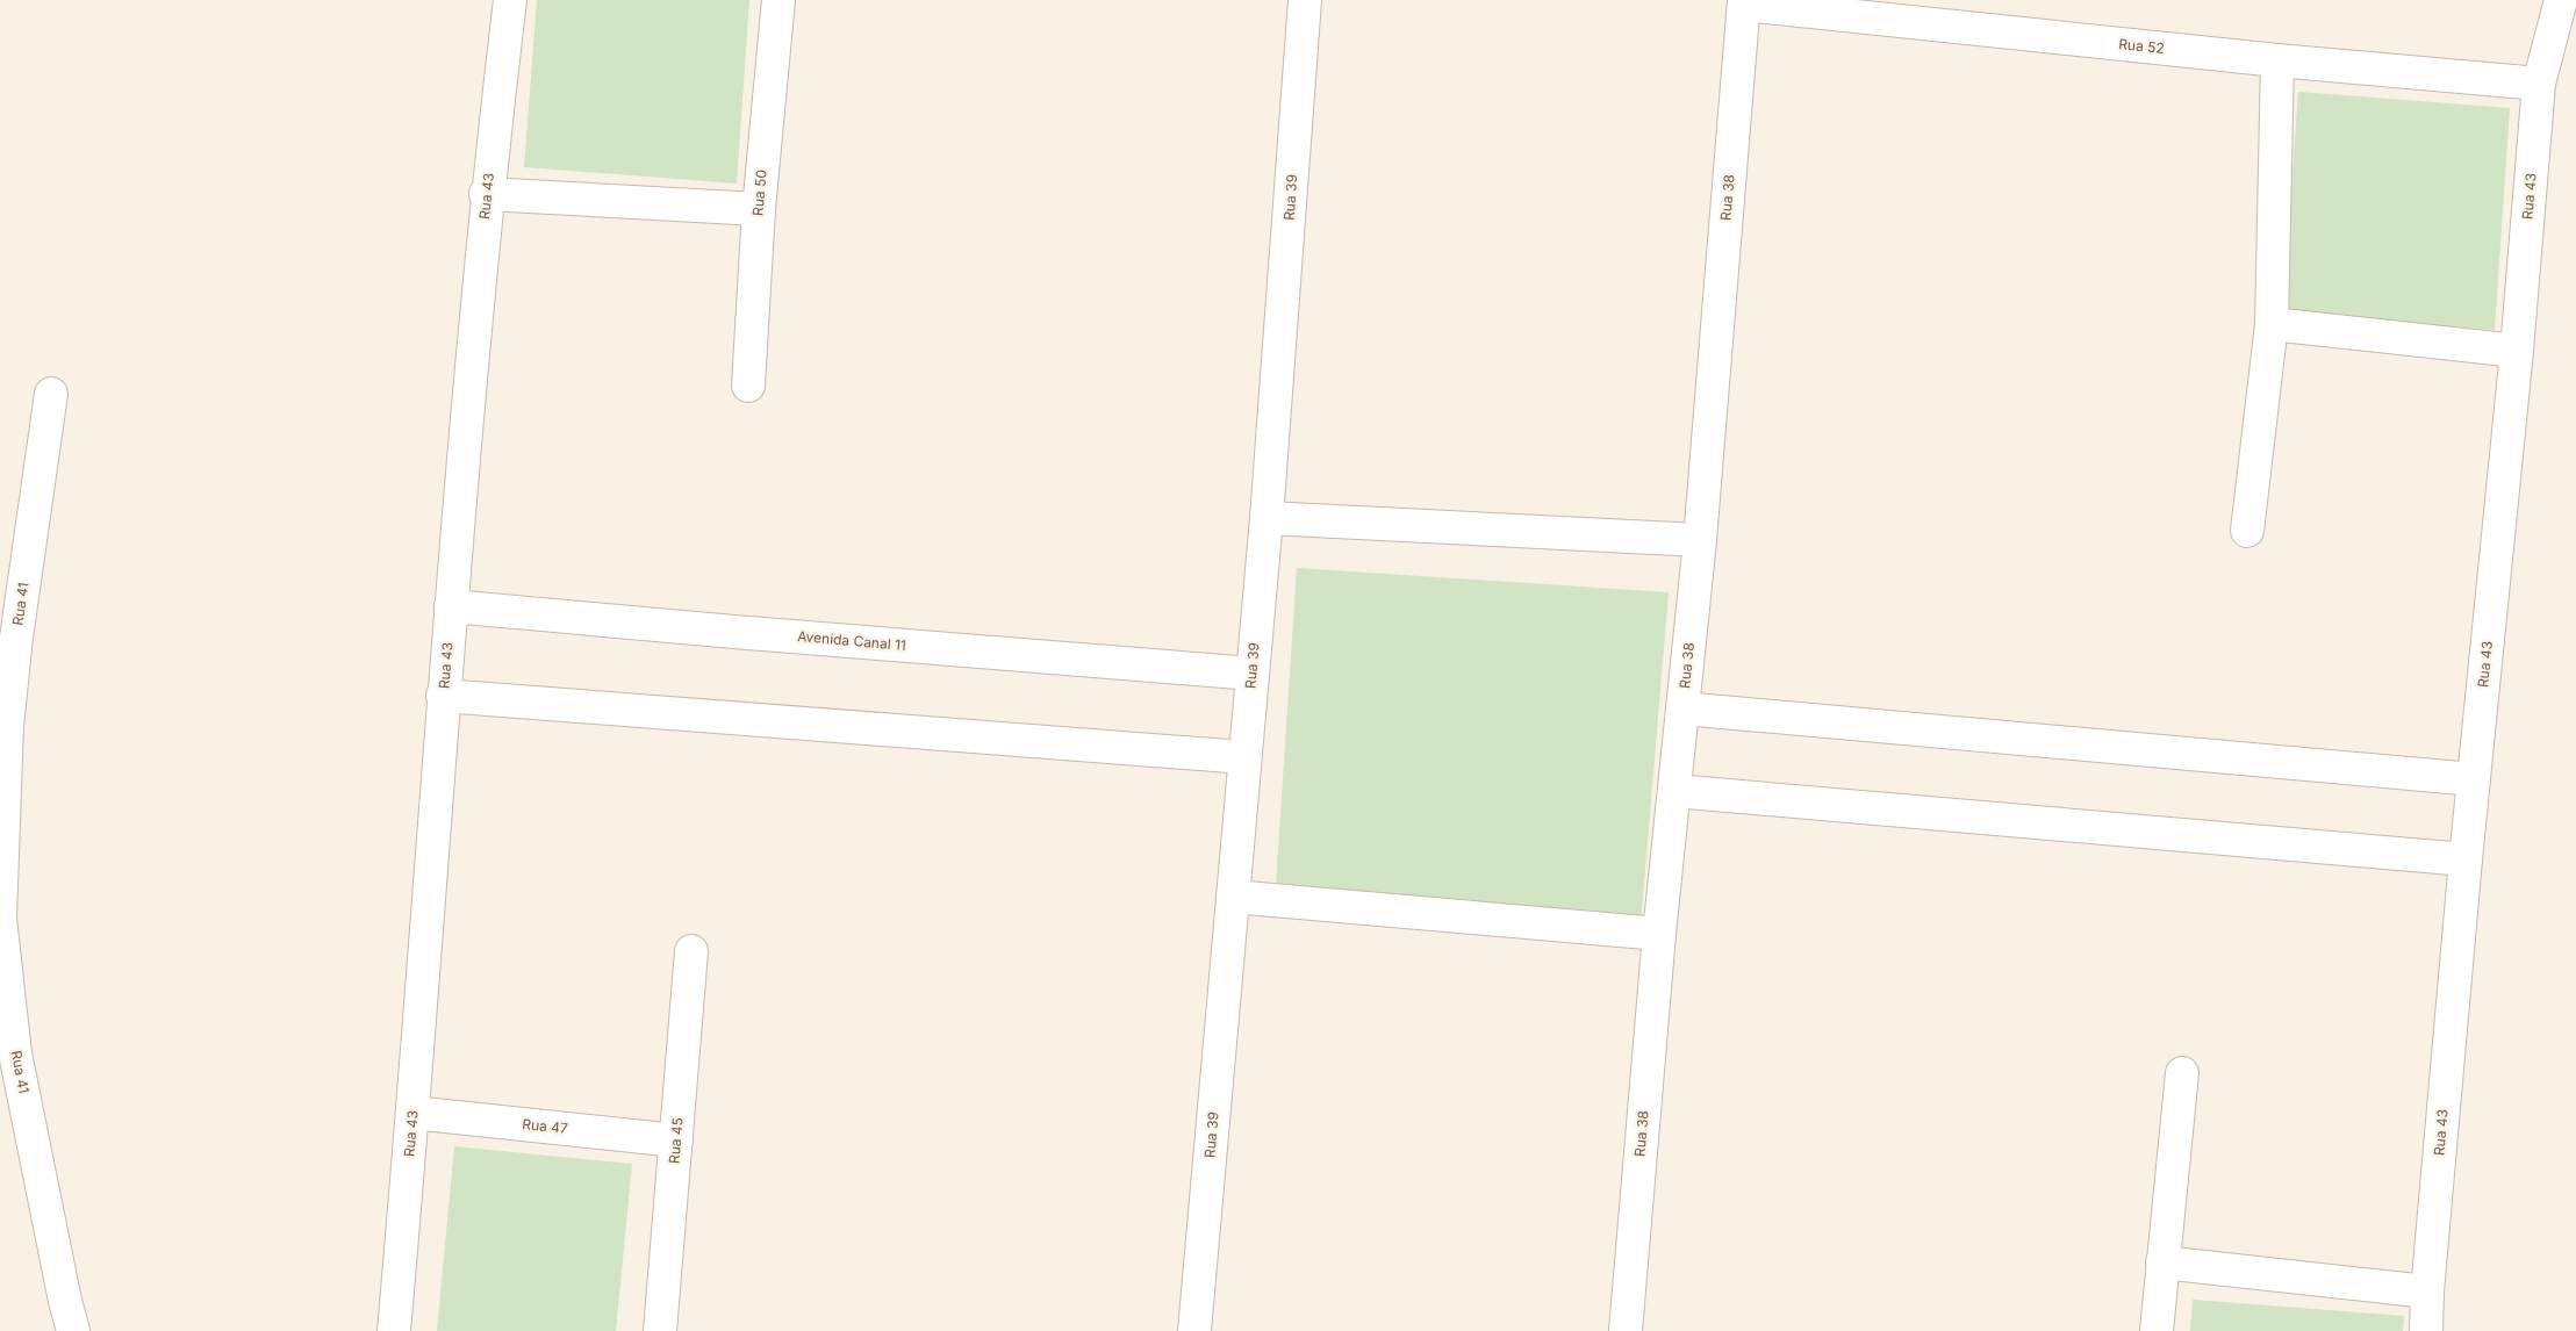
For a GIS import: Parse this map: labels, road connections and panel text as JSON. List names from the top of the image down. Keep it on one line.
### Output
{"streets":{"street":["Rua 52","Rua 50","Rua 43","Rua 39","Rua 38","Rua 41","Avenida Canal 11","Rua 47","Rua 45"]},"crossings":[["Rua 52","Rua 43"],["Rua 52","Rua 38"],["Rua 43","Avenida Canal 11"],["Rua 43","Rua 47"],["Rua 39","Avenida Canal 11"],["Rua 47","Rua 45"]]}
